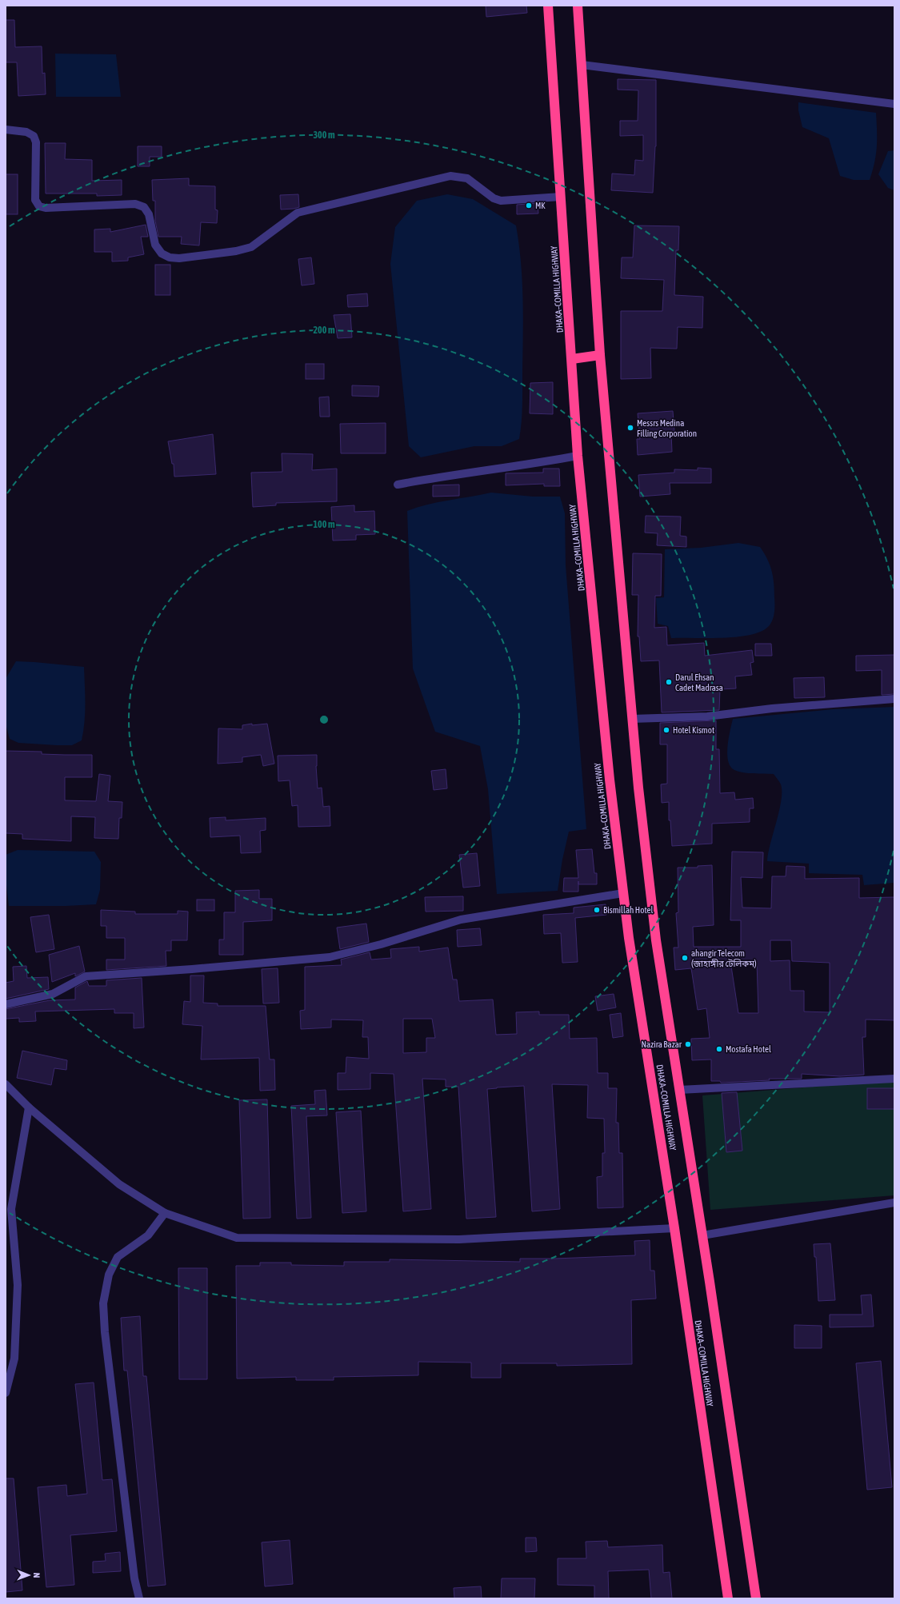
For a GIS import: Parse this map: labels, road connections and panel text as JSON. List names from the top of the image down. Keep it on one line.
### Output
{"streets":{"highway":["DHAKA–COMILLA HIGHWAY"]},"places":["MK","Messrs Medina Filling Corporation","Darul Ehsan Cadet Madrasa","Hotel Kismot","Bismillah Hotel","ahangir Telecom (জাহাঙ্গীর টেলিকম)","Nazira Bazar","Mostafa Hotel"],"north":"right","rings":["300 m","200 m","100 m"]}
